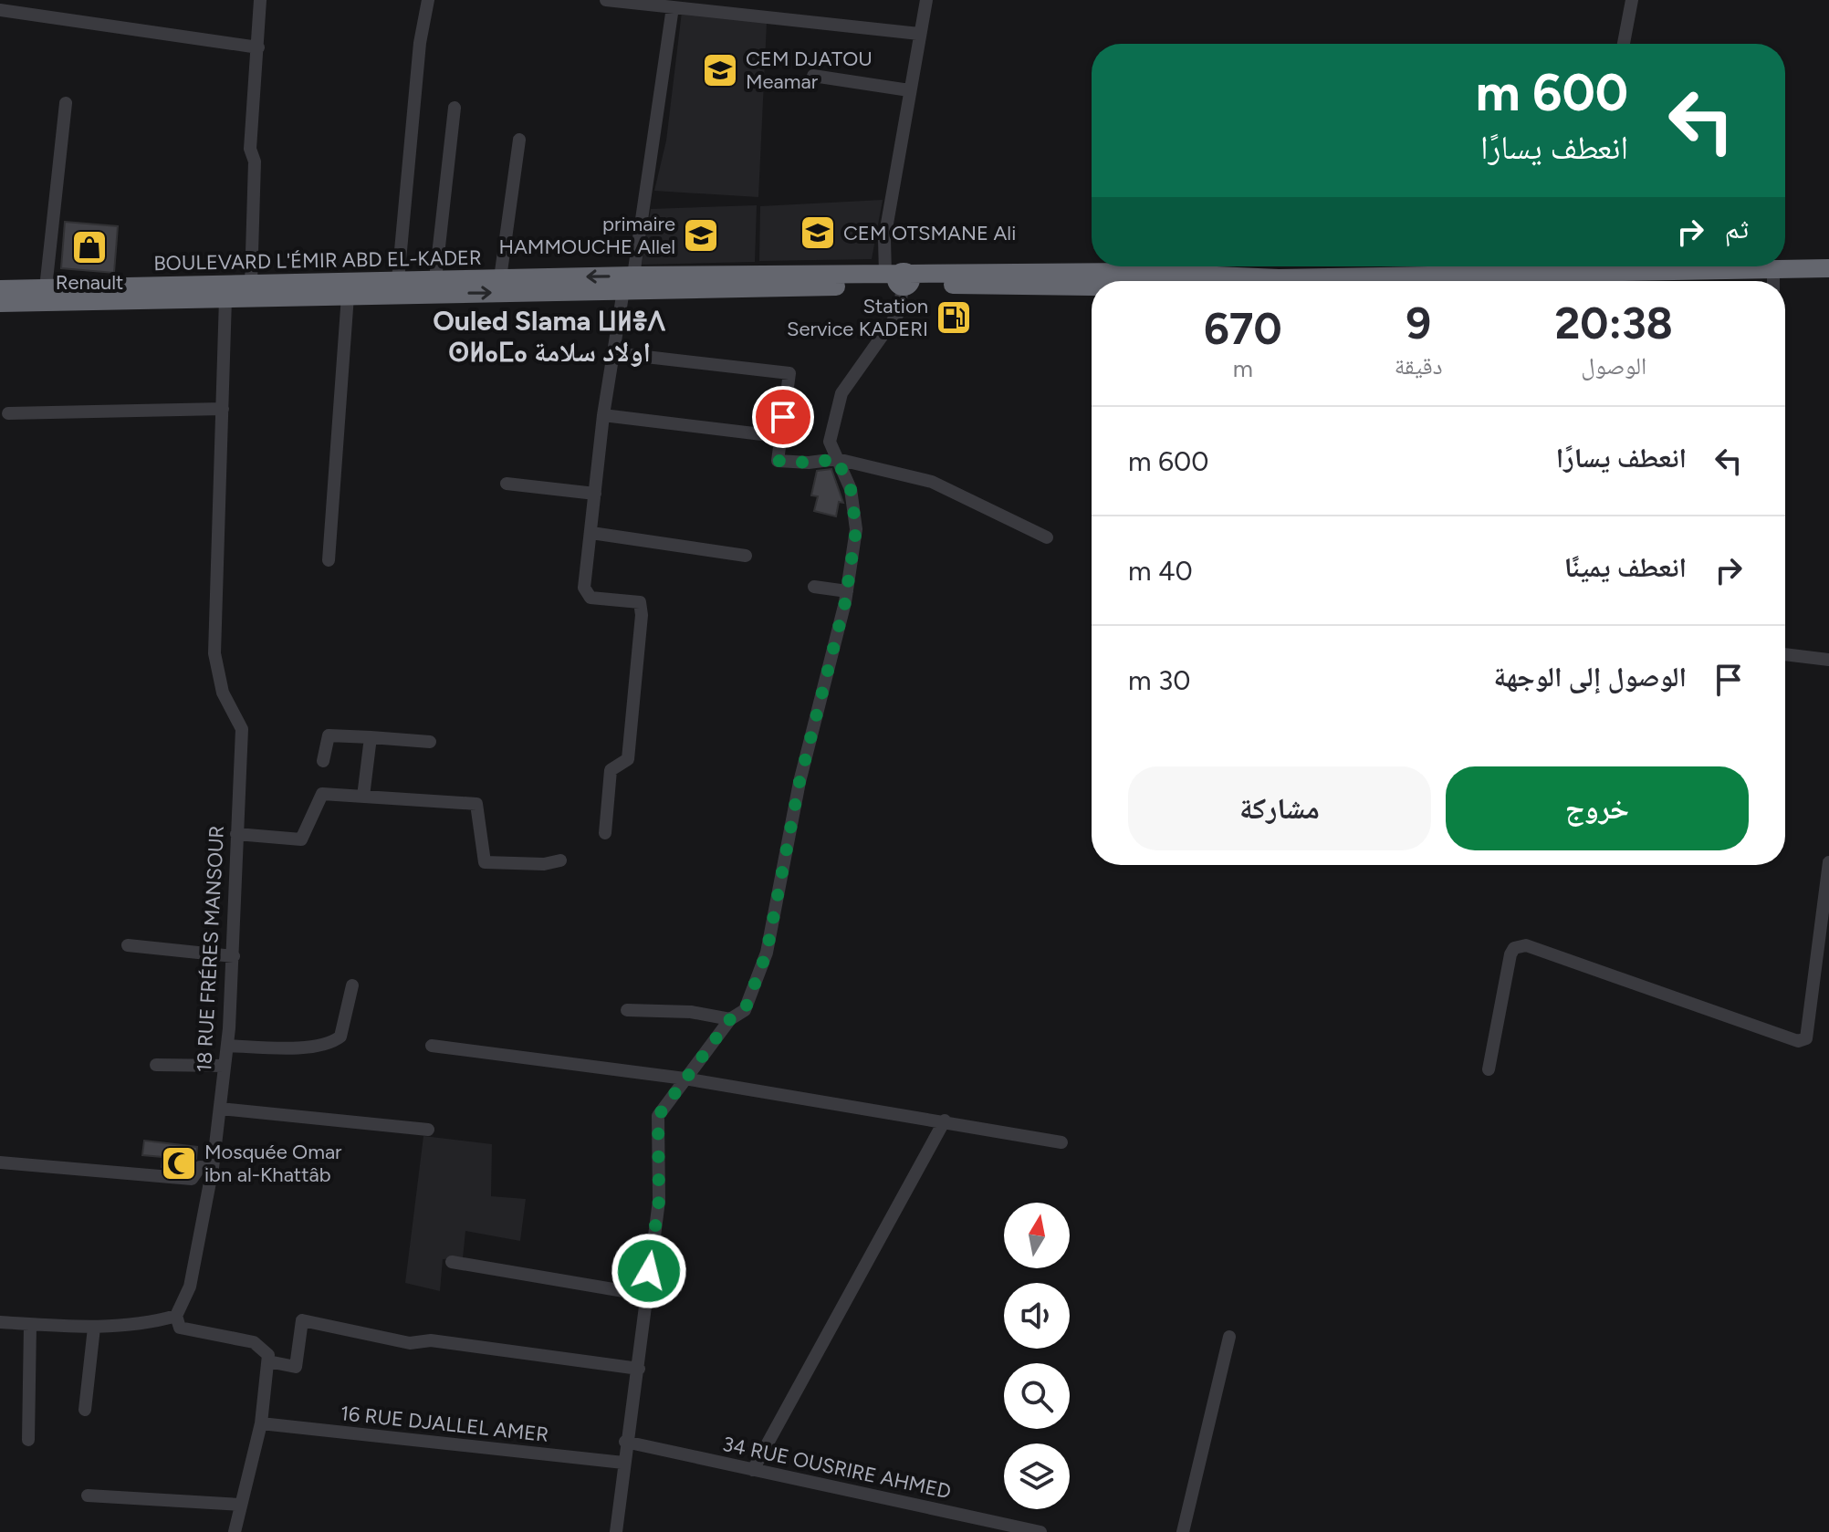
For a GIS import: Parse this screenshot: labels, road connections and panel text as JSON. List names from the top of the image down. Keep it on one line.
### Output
{"streets":{"highway":["BOULEVARD L'ÉMIR ABD EL-KADER"],"street":["18 RUE FRÉRES MANSOUR","16 RUE DJALLEL AMER","34 RUE OUSRIRE AHMED"]},"districts":["Ouled Slama ⵡⵍⴻⴷ ⵙⵍⴰⵎⴰ اولاد سلامة"],"places":{"school or university":["CEM DJATOU Meamar","CEM OTSMANE Ali","primaire HAMMOUCHE Allel"],"shop":["Renault"],"fuel station":["Station Service KADERI"],"mosque":["Mosquée Omar ibn al-Khattâb"]},"north":"top","page":{"turn":["600 m","انعطف يسارًا"],"then":"ثم","eta":["20:38","الوصول","9","دقيقة","670","m"],"list":[{"name":"انعطف يسارًا","value":"600 m"},{"name":"انعطف يمينًا","value":"40 m"},{"name":"الوصول إلى الوجهة","value":"30 m"}],"buttons":["خروج","مشاركة"]}}
